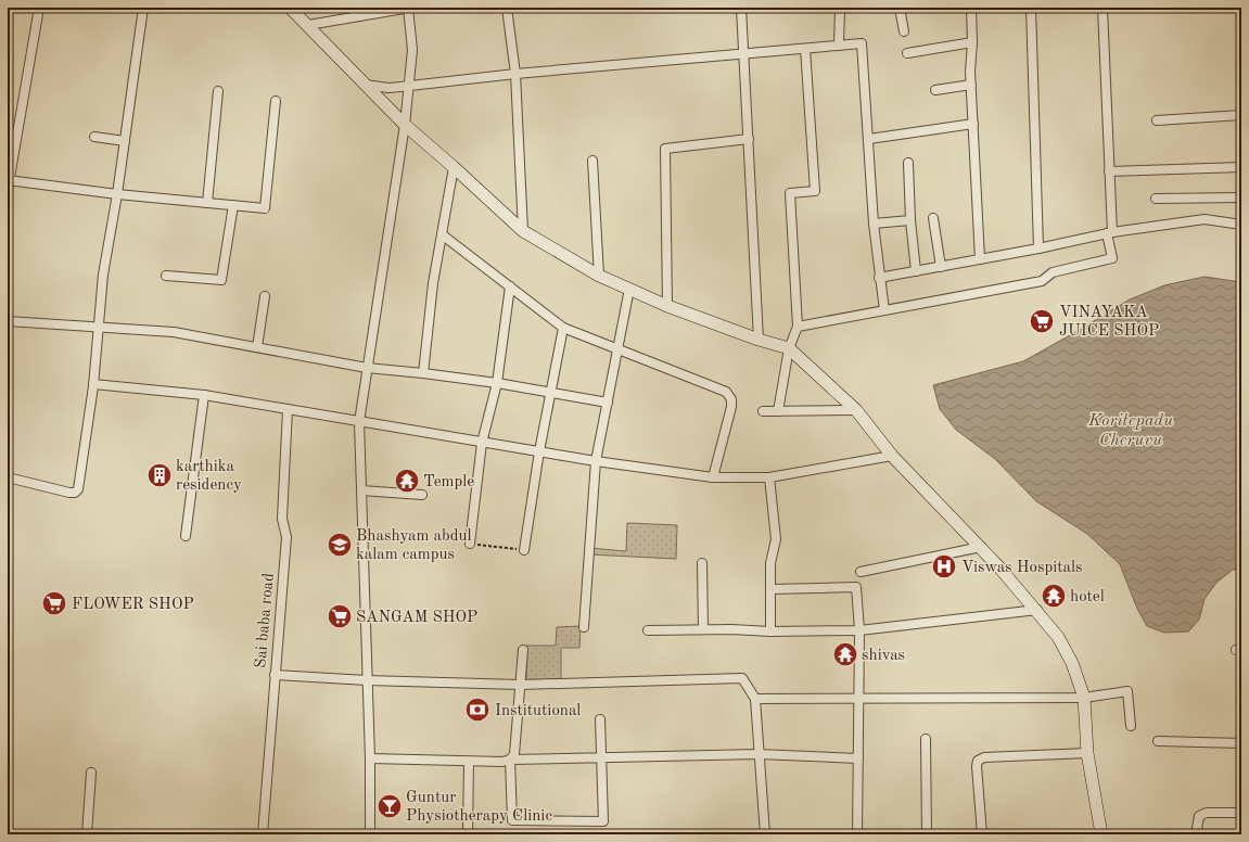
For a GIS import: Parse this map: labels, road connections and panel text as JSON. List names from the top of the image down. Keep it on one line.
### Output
{"streets":{"street":["Sai baba road"]},"water":["Koritepadu Cheruvu"],"places":{"supermarket":["VINAYAKA JUICE SHOP","FLOWER SHOP","SANGAM SHOP"],"building":["karthika residency"],"temple":["Temple","hotel","shivas"],"school or university":["Bhashyam abdul kalam campus"],"hospital":["Viswas Hospitals"],"bank":["Institutional"],"bar":["Guntur Physiotherapy Clinic"]}}
